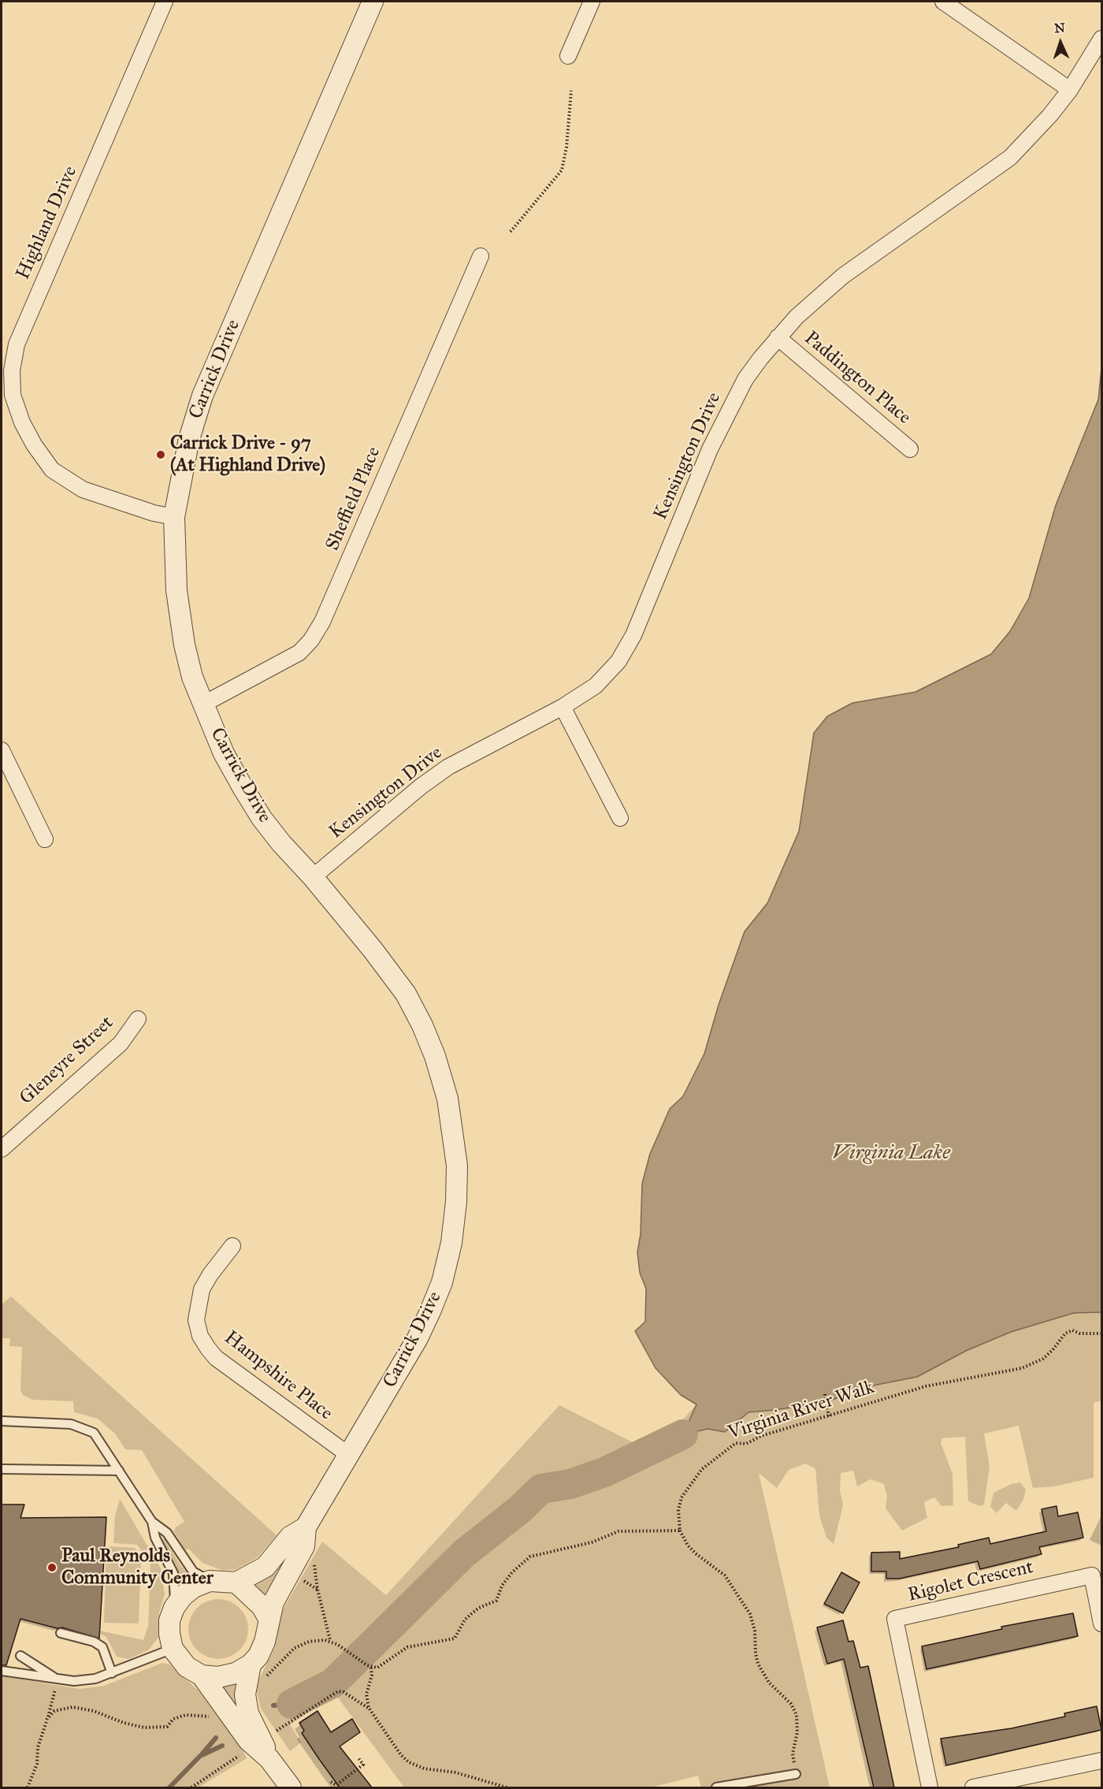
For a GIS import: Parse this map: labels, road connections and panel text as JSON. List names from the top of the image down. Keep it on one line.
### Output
{"streets":{"street":["Highland Drive","Carrick Drive","Paddington Place","Kensington Drive","Sheffield Place","Gleneyre Street","Hampshire Place","Rigolet Crescent"],"path":["Virginia River Walk"]},"crossings":[["Highland Drive","Carrick Drive"],["Carrick Drive","Kensington Drive"],["Carrick Drive","Sheffield Place"],["Carrick Drive","Hampshire Place"],["Paddington Place","Kensington Drive"]],"water":["Virginia Lake"],"places":["Carrick Drive - 97 (At Highland Drive)","Paul Reynolds Community Center"],"north":"top"}
